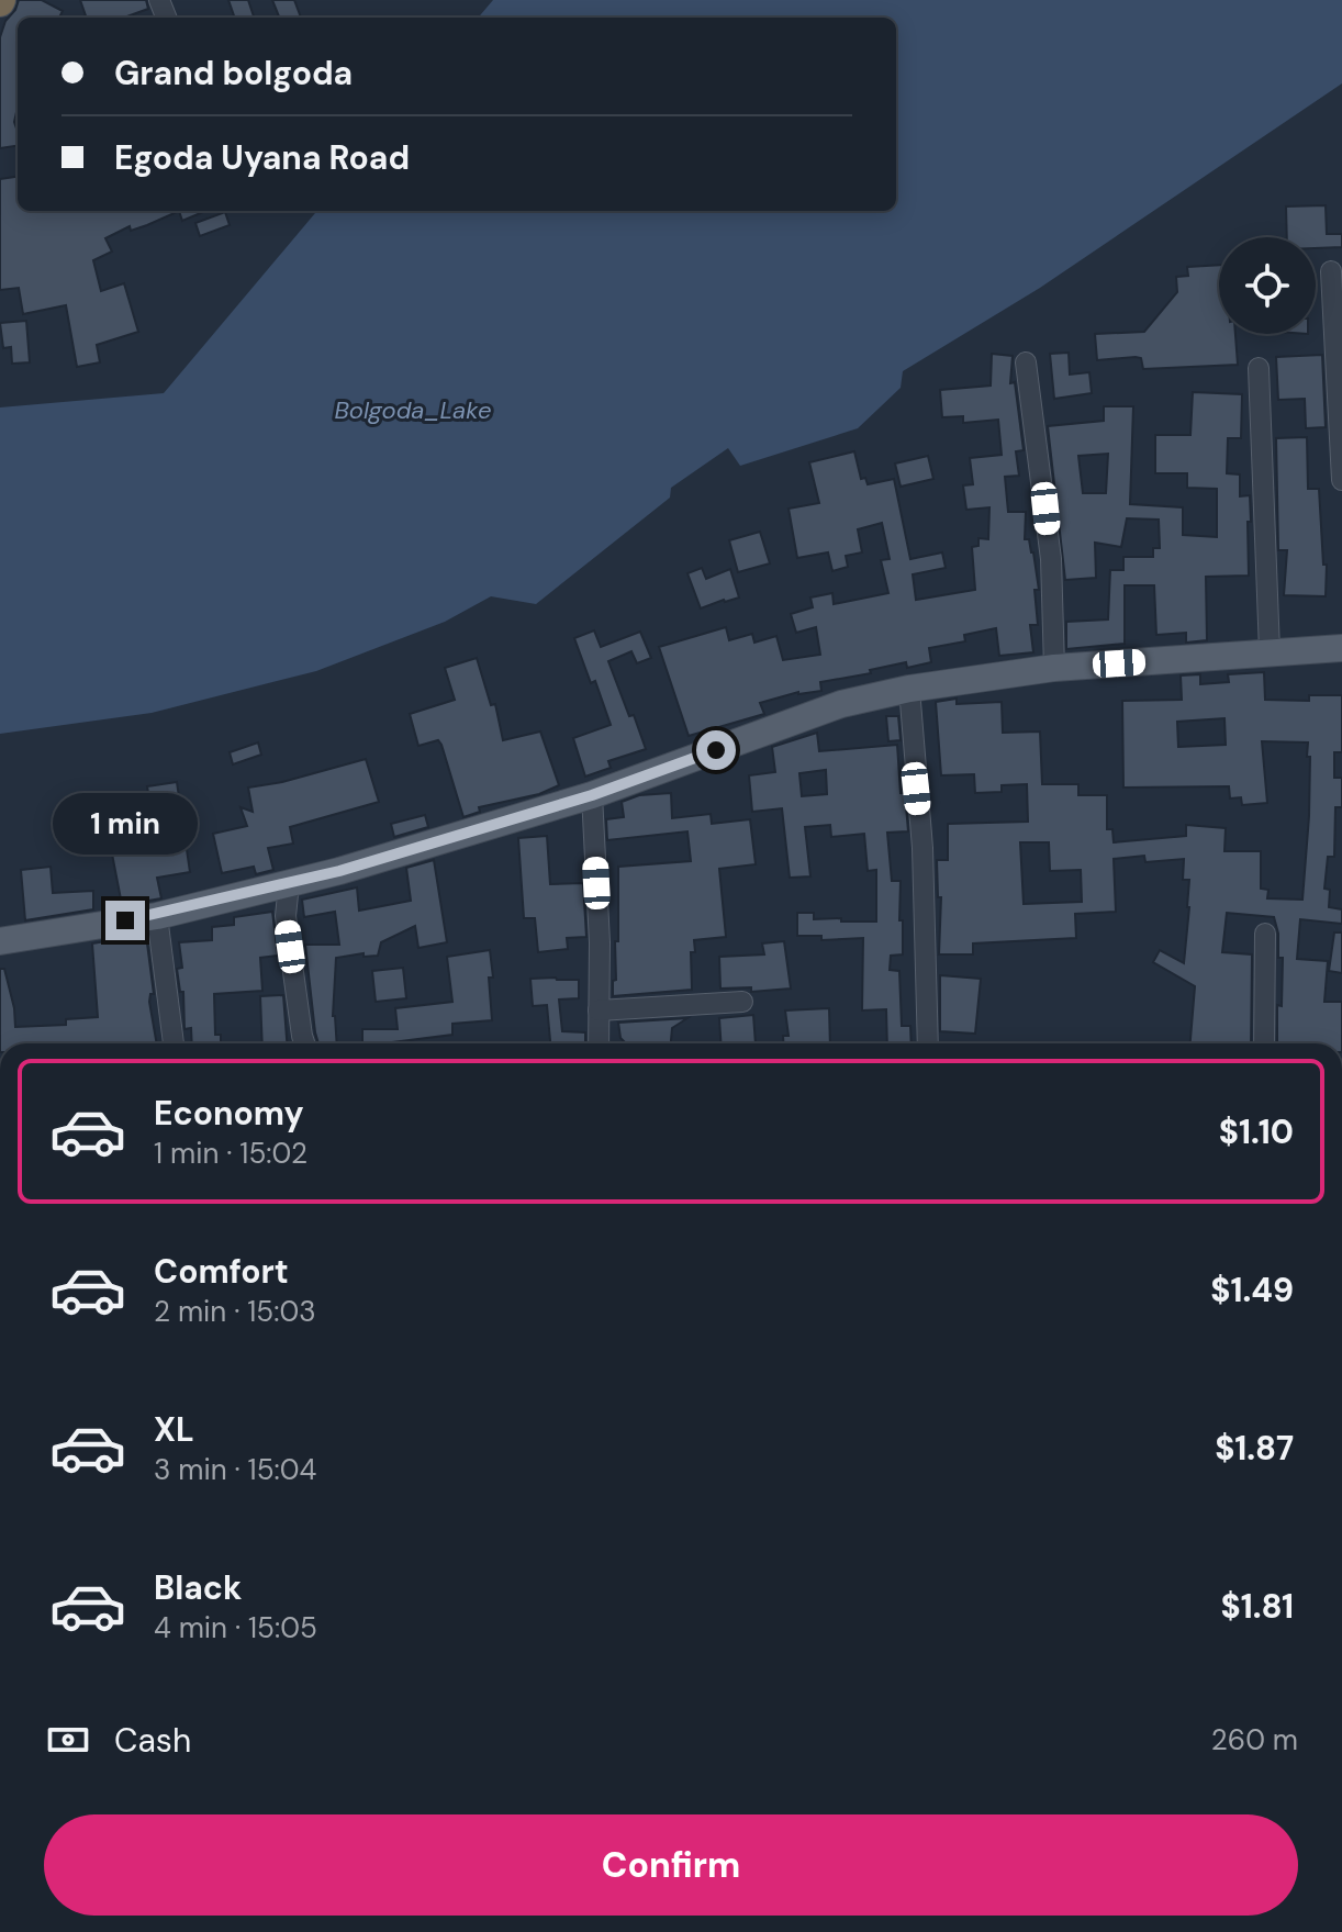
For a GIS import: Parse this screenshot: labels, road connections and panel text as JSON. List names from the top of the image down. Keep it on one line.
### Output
{"water":["Bolgoda_Lake"],"page":{"banner":["Grand bolgoda","Egoda Uyana Road"],"bubble":"1 min","list":[{"name":"Economy","note":"1 min · 15:02","value":"$1.10"},{"name":"Comfort","note":"2 min · 15:03","value":"$1.49"},{"name":"XL","note":"3 min · 15:04","value":"$1.87"},{"name":"Black","note":"4 min · 15:05","value":"$1.81"}],"pay":["Cash","260 m"],"buttons":"Confirm"}}
